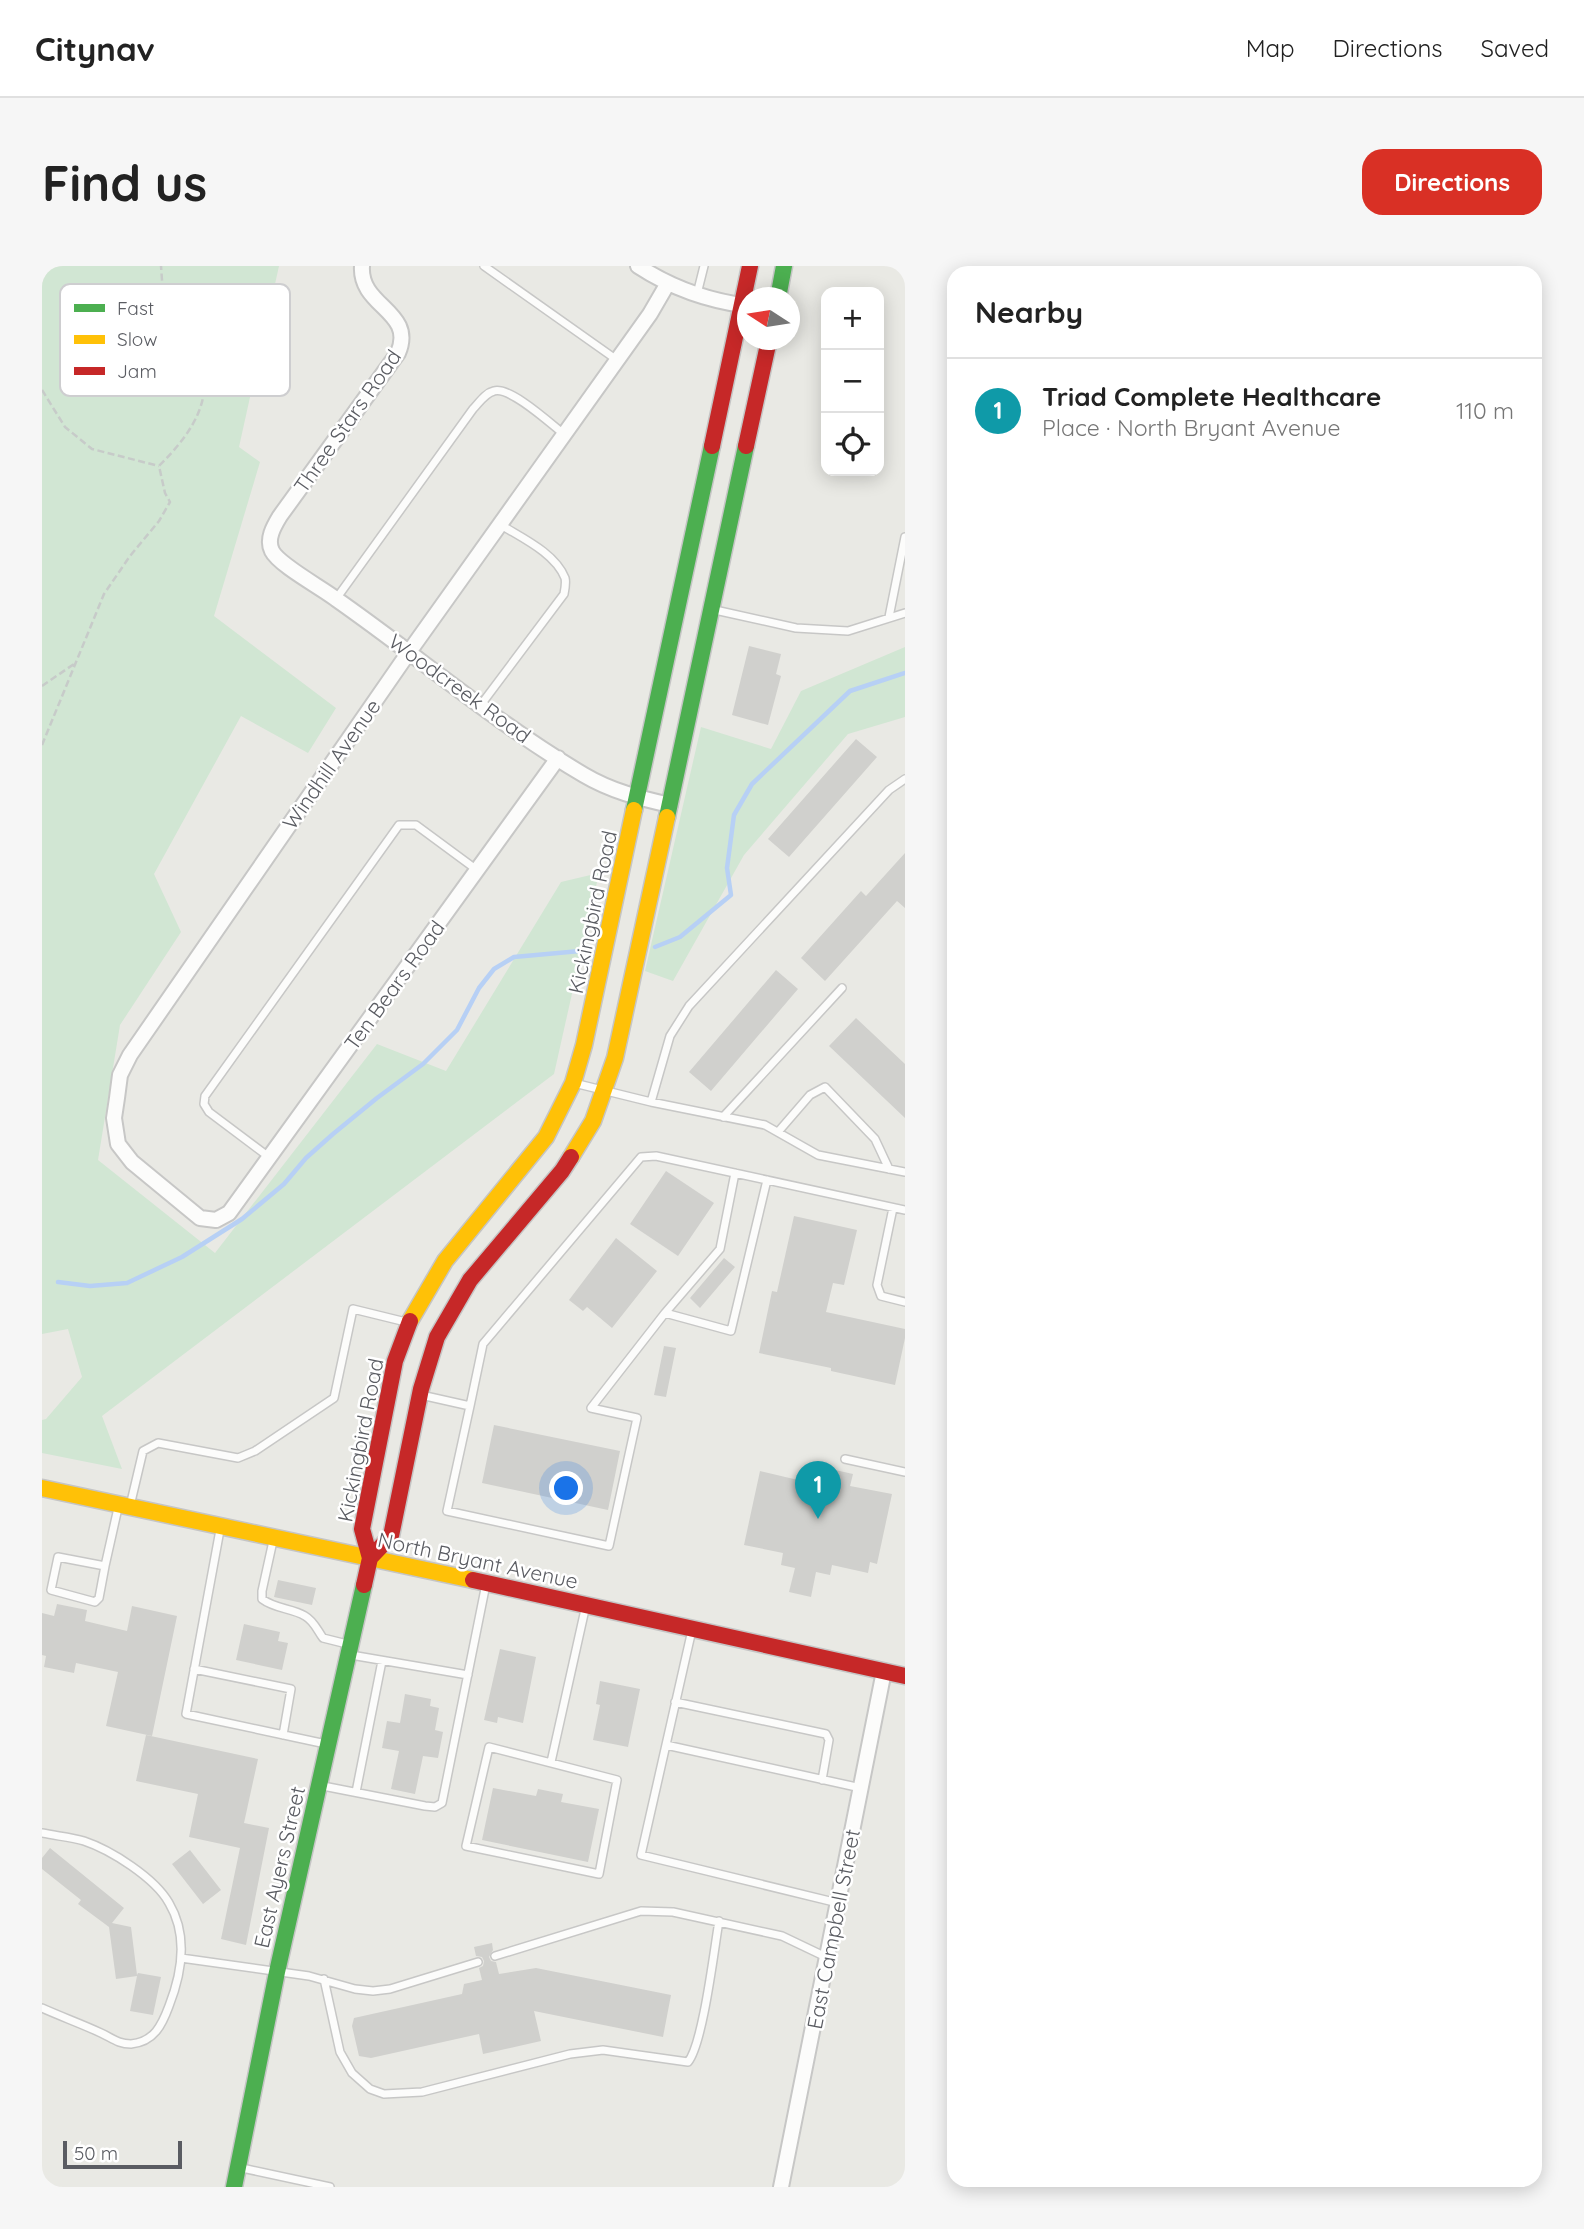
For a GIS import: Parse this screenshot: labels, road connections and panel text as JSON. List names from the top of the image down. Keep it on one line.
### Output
{"streets":{"street":["Three Stars Road","Woodcreek Road","Windhill Avenue","Kickingbird Road","Ten Bears Road","North Bryant Avenue","East Ayers Street","East Campbell Street"]},"crossings":[["Three Stars Road","Woodcreek Road"],["Woodcreek Road","Windhill Avenue"],["Woodcreek Road","Kickingbird Road"],["Woodcreek Road","Ten Bears Road"],["Windhill Avenue","Ten Bears Road"],["Kickingbird Road","North Bryant Avenue"],["Kickingbird Road","East Ayers Street"],["North Bryant Avenue","East Ayers Street"],["North Bryant Avenue","East Campbell Street"]],"legend":["Fast","Slow","Jam"],"scale_bar":"50 m","north":"left","page":{"header":"Citynav","nav":["Map","Directions","Saved"],"buttons":"Directions","title":"Find us","heading":"Nearby","map_buttons":["+","−"],"list":[{"mark":"1","name":"Triad Complete Healthcare","note":"Place · North Bryant Avenue","value":"110 m"}],"pins":"1","scale":"50 m"}}
